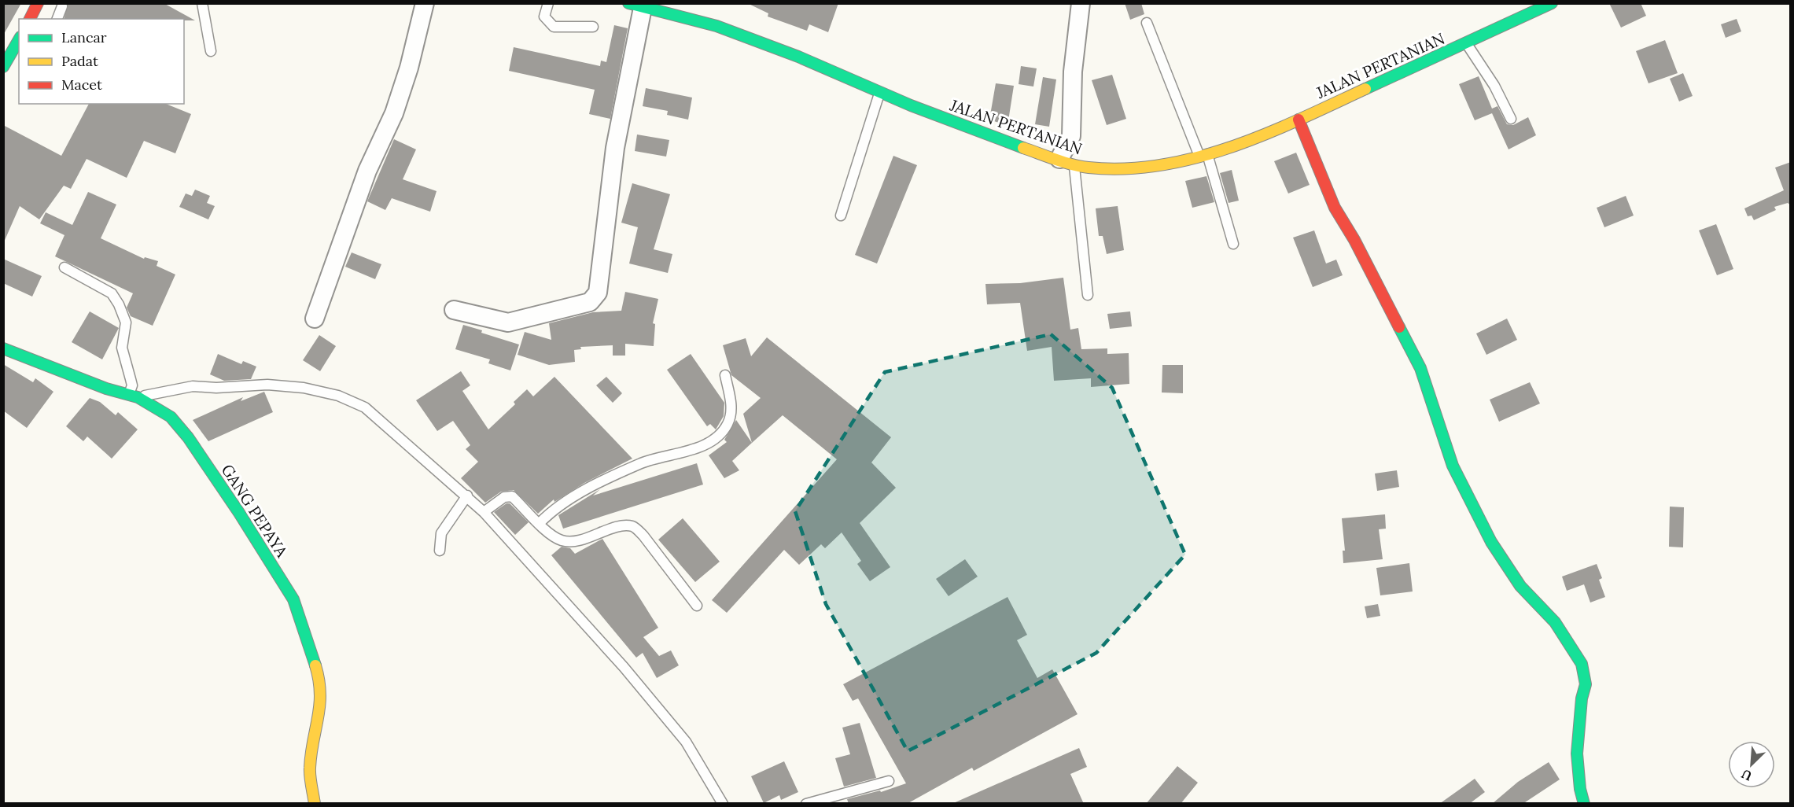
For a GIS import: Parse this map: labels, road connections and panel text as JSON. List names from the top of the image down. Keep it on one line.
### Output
{"streets":{"street":["JALAN PERTANIAN","GANG PEPAYA"]},"legend":["Lancar","Padat","Macet"],"north":"bottom left"}
